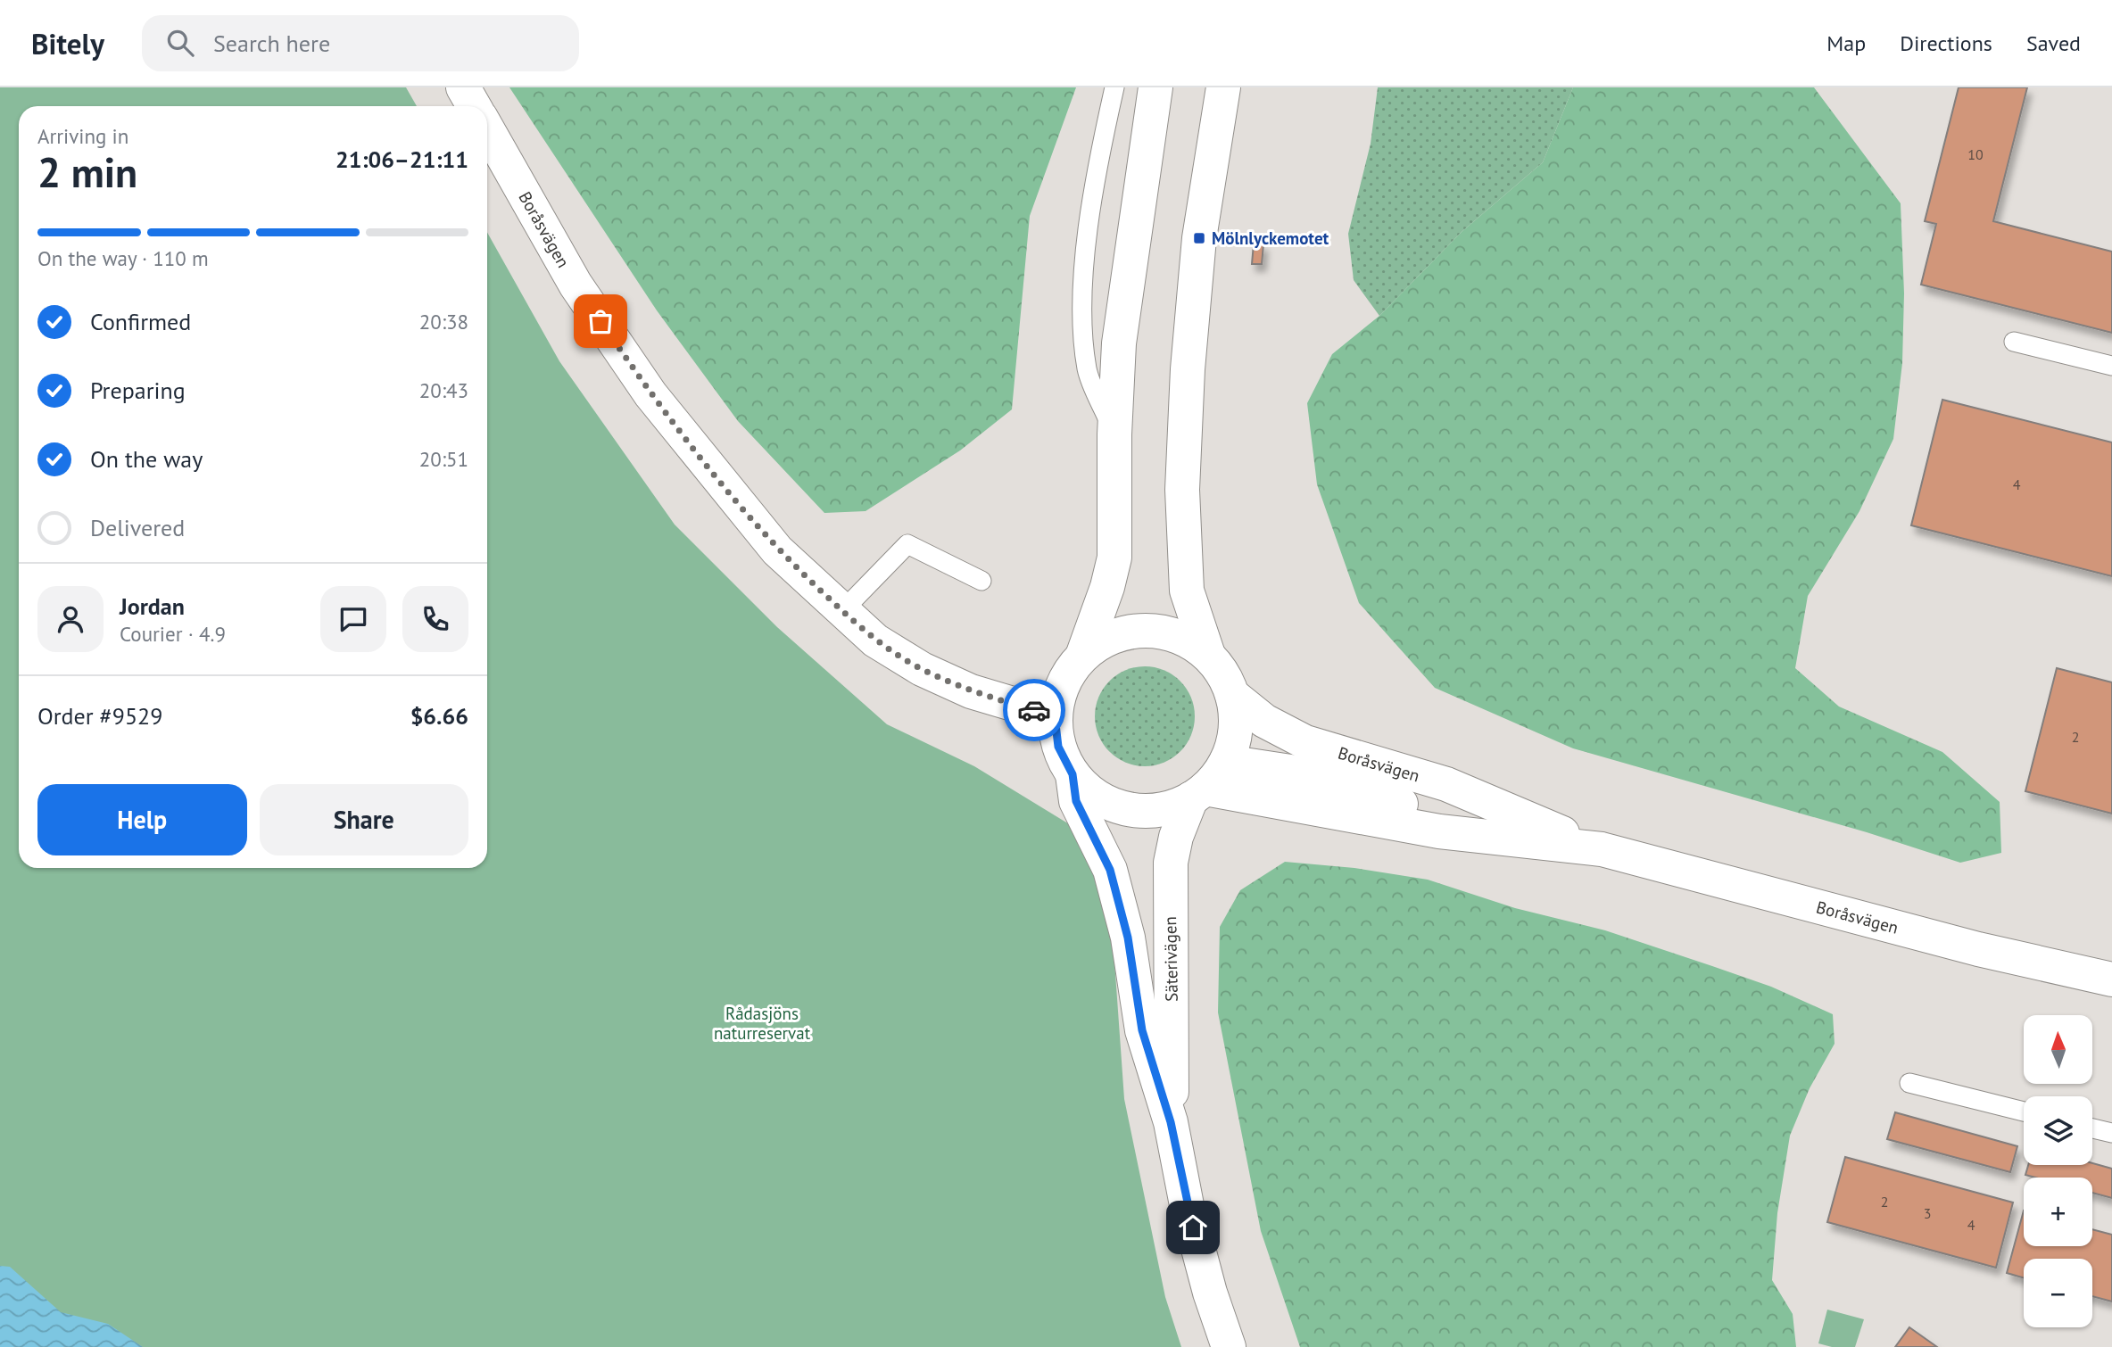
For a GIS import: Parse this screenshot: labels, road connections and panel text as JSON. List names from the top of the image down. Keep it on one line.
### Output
{"streets":{"street":["Boråsvägen","Säterivägen"]},"crossings":[["Boråsvägen","Säterivägen"]],"parks":["Rådasjöns naturreservat"],"places":{"transit":["Mölnlyckemotet"]},"house_numbers":["10","4","2","2","3","4"],"north":"top","page":{"header":"Bitely","search":"Search here","nav":["Map","Directions","Saved"],"heading":["2 min","Arriving in","21:06–21:11"],"panel":["Jordan","Courier · 4.9","Order #9529","$6.66"],"bar":"On the way · 110 m","list":[["Confirmed","20:38"],["Preparing","20:43"],["On the way","20:51"],"Delivered"],"buttons":["Help","Share"],"map_buttons":["+","−"]}}
